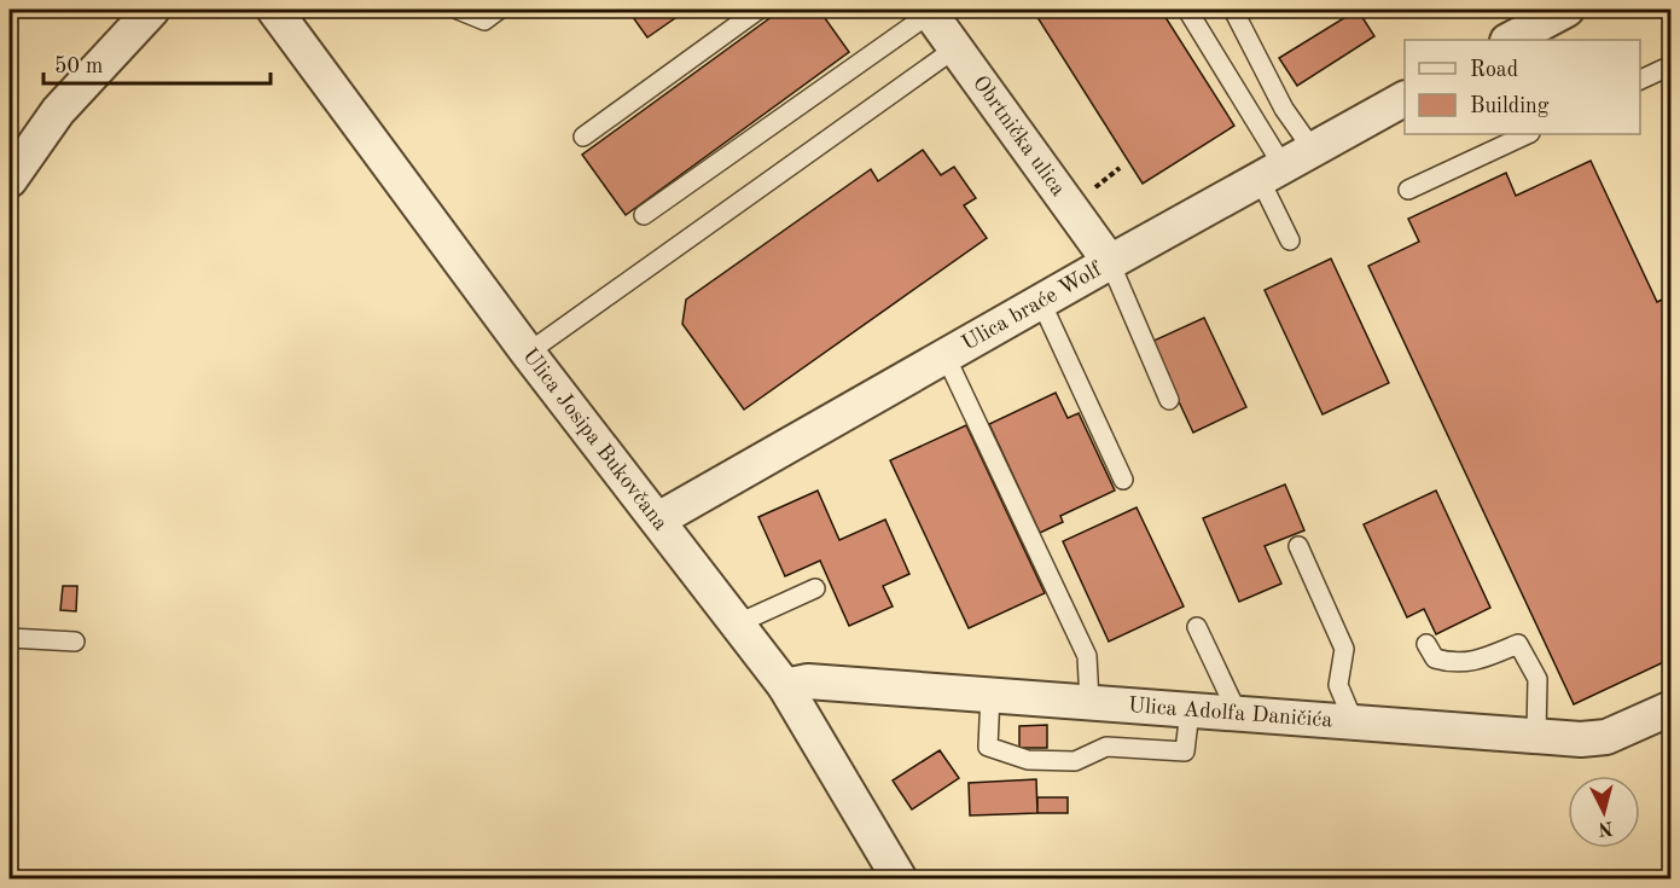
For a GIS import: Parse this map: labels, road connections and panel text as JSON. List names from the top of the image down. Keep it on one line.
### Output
{"streets":{"street":["Obrtnička ulica","Ulica braće Wolf","Ulica Josipa Bukovčana","Ulica Adolfa Daničića"]},"crossings":[["Obrtnička ulica","Ulica braće Wolf"],["Ulica braće Wolf","Ulica Josipa Bukovčana"],["Ulica Josipa Bukovčana","Ulica Adolfa Daničića"]],"legend":["Road","Building"],"scale_bar":"50 m","north":"bottom"}
